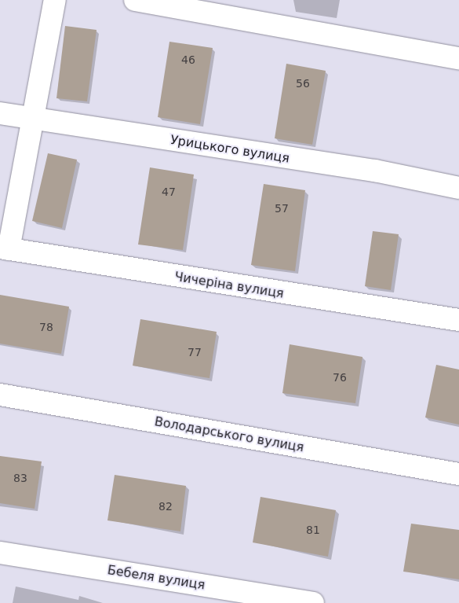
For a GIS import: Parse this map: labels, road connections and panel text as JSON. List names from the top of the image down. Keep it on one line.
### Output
{"streets":{"street":["Урицького вулиця","Чичеріна вулиця","Володарського вулиця","Бебеля вулиця"]},"house_numbers":["46","56","47","57","78","77","76","83","82","81"]}
